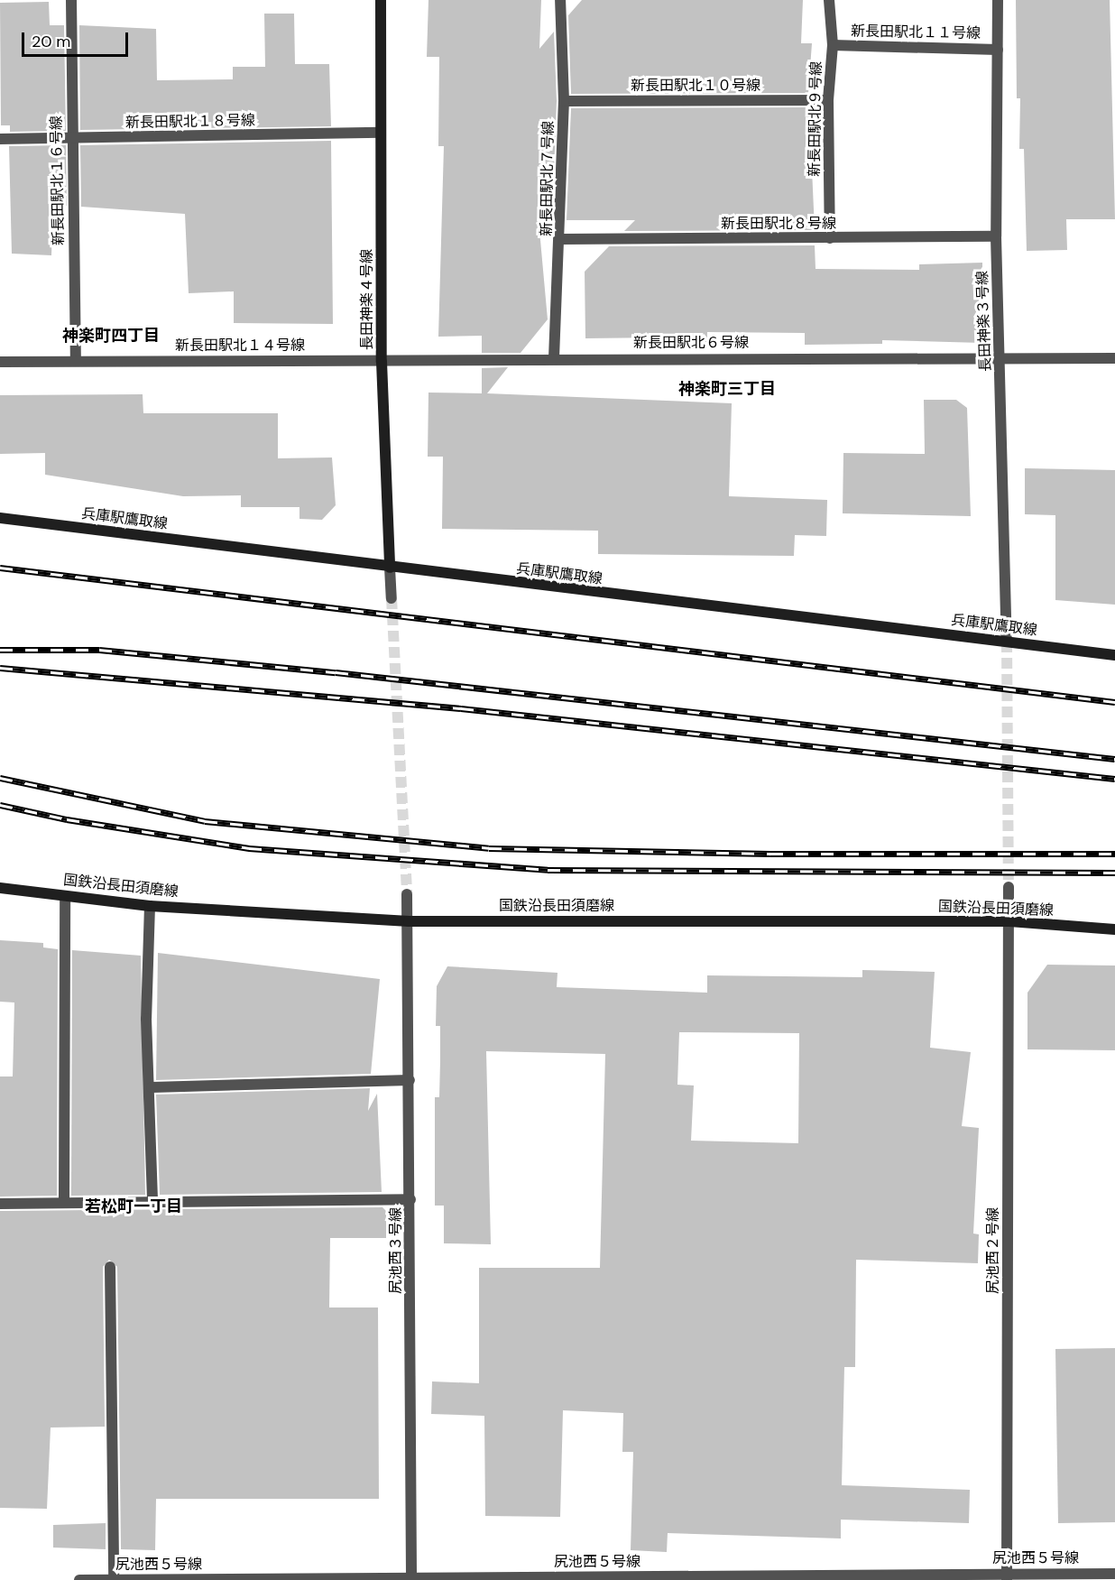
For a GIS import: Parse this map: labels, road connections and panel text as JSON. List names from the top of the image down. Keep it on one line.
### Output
{"streets":{"street":["新長田駅北１１号線","新長田駅北１０号線","新長田駅北９号線","新長田駅北１８号線","新長田駅北７号線","新長田駅北１６号線","新長田駅北８号線","長田神楽４号線","長田神楽３号線","新長田駅北６号線","新長田駅北１４号線","兵庫駅鷹取線","国鉄沿長田須磨線","尻池西３号線","尻池西２号線","尻池西５号線"]},"crossings":[["新長田駅北１１号線","新長田駅北９号線"],["新長田駅北１１号線","長田神楽３号線"],["新長田駅北１０号線","新長田駅北９号線"],["新長田駅北１０号線","新長田駅北７号線"],["新長田駅北９号線","新長田駅北８号線"],["新長田駅北１８号線","新長田駅北１６号線"],["新長田駅北１８号線","長田神楽４号線"],["新長田駅北７号線","新長田駅北８号線"],["新長田駅北７号線","新長田駅北６号線"],["新長田駅北１６号線","新長田駅北１４号線"],["新長田駅北８号線","長田神楽３号線"],["長田神楽４号線","新長田駅北６号線"],["長田神楽４号線","新長田駅北１４号線"],["長田神楽４号線","兵庫駅鷹取線"],["長田神楽３号線","新長田駅北６号線"],["長田神楽３号線","兵庫駅鷹取線"],["新長田駅北６号線","新長田駅北１４号線"],["国鉄沿長田須磨線","尻池西３号線"],["国鉄沿長田須磨線","尻池西２号線"],["尻池西３号線","尻池西５号線"],["尻池西２号線","尻池西５号線"]],"districts":["神楽町四丁目","神楽町三丁目","若松町一丁目"],"scale_bar":"20 m"}
